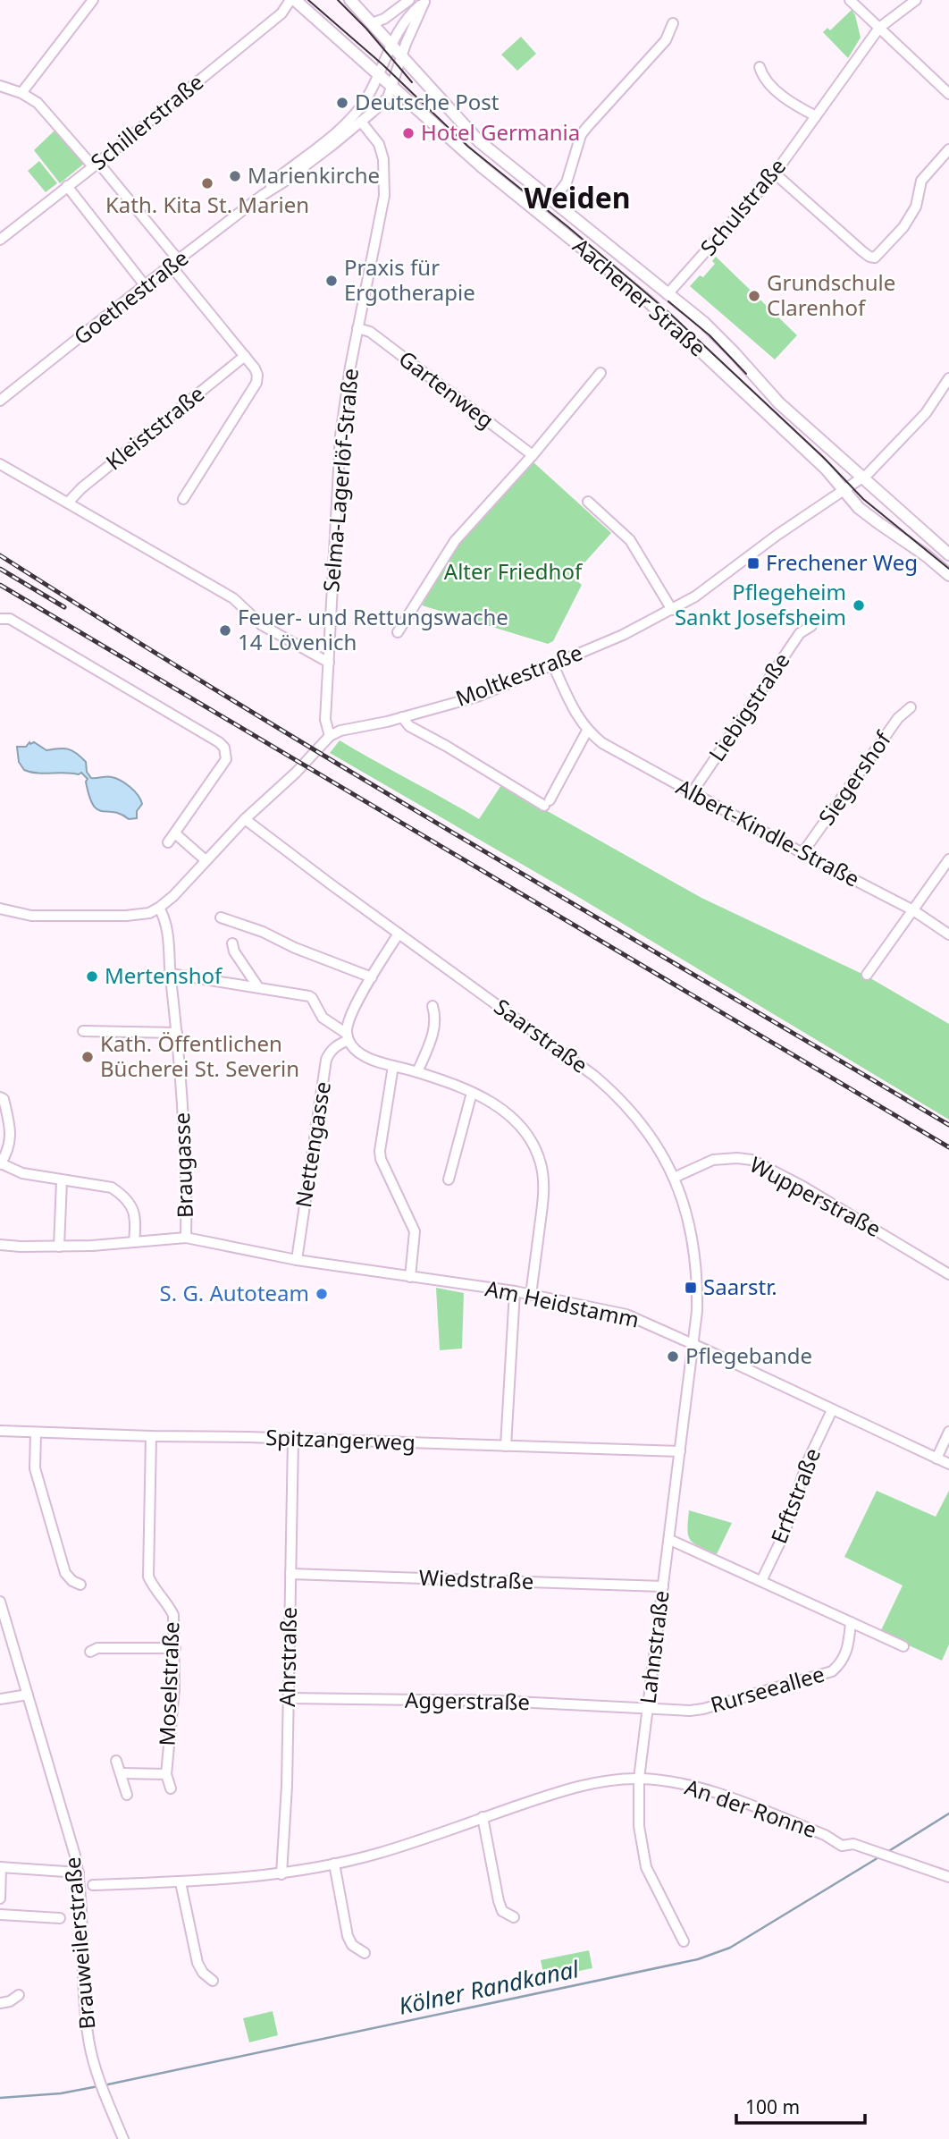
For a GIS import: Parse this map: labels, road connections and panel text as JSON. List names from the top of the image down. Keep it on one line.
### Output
{"streets":{"main road":["Aachener Straße"],"street":["Schillerstraße","Schulstraße","Goethestraße","Gartenweg","Kleiststraße","Selma-Lagerlöf-Straße","Moltkestraße","Liebigstraße","Siegershof","Albert-Kindle-Straße","Saarstraße","Nettengasse","Braugasse","Wupperstraße","Am Heidstamm","Spitzangerweg","Erftstraße","Wiedstraße","Lahnstraße","Ahrstraße","Moselstraße","Rurseeallee","Aggerstraße","An der Ronne","Brauweilerstraße"]},"crossings":[["Schillerstraße","Kleiststraße"],["Schulstraße","Aachener Straße"],["Goethestraße","Aachener Straße"],["Goethestraße","Kleiststraße"],["Goethestraße","Selma-Lagerlöf-Straße"],["Aachener Straße","Moltkestraße"],["Gartenweg","Selma-Lagerlöf-Straße"],["Selma-Lagerlöf-Straße","Moltkestraße"],["Moltkestraße","Albert-Kindle-Straße"],["Liebigstraße","Albert-Kindle-Straße"],["Siegershof","Albert-Kindle-Straße"],["Saarstraße","Wupperstraße"],["Saarstraße","Am Heidstamm"],["Saarstraße","Lahnstraße"],["Nettengasse","Am Heidstamm"],["Braugasse","Am Heidstamm"],["Am Heidstamm","Erftstraße"],["Am Heidstamm","Lahnstraße"],["Spitzangerweg","Lahnstraße"],["Spitzangerweg","Ahrstraße"],["Spitzangerweg","Moselstraße"],["Wiedstraße","Lahnstraße"],["Wiedstraße","Ahrstraße"],["Lahnstraße","Rurseeallee"],["Lahnstraße","Aggerstraße"],["Lahnstraße","An der Ronne"],["Ahrstraße","Aggerstraße"],["Ahrstraße","An der Ronne"],["Rurseeallee","Aggerstraße"]],"districts":["Weiden"],"water":["Kölner Randkanal"],"parks":["Alter Friedhof"],"places":{"other":["Deutsche Post","Hotel Germania","Marienkirche","Kath. Kita St. Marien","Praxis für Ergotherapie","Grundschule Clarenhof","Pflegeheim Sankt Josefsheim","Feuer- und Rettungswache 14 Lövenich","Mertenshof","Kath. Öffentlichen Bücherei St. Severin","S. G. Autoteam","Pflegebande"],"transit":["Frechener Weg","Saarstr."]},"scale_bar":"100 m"}
